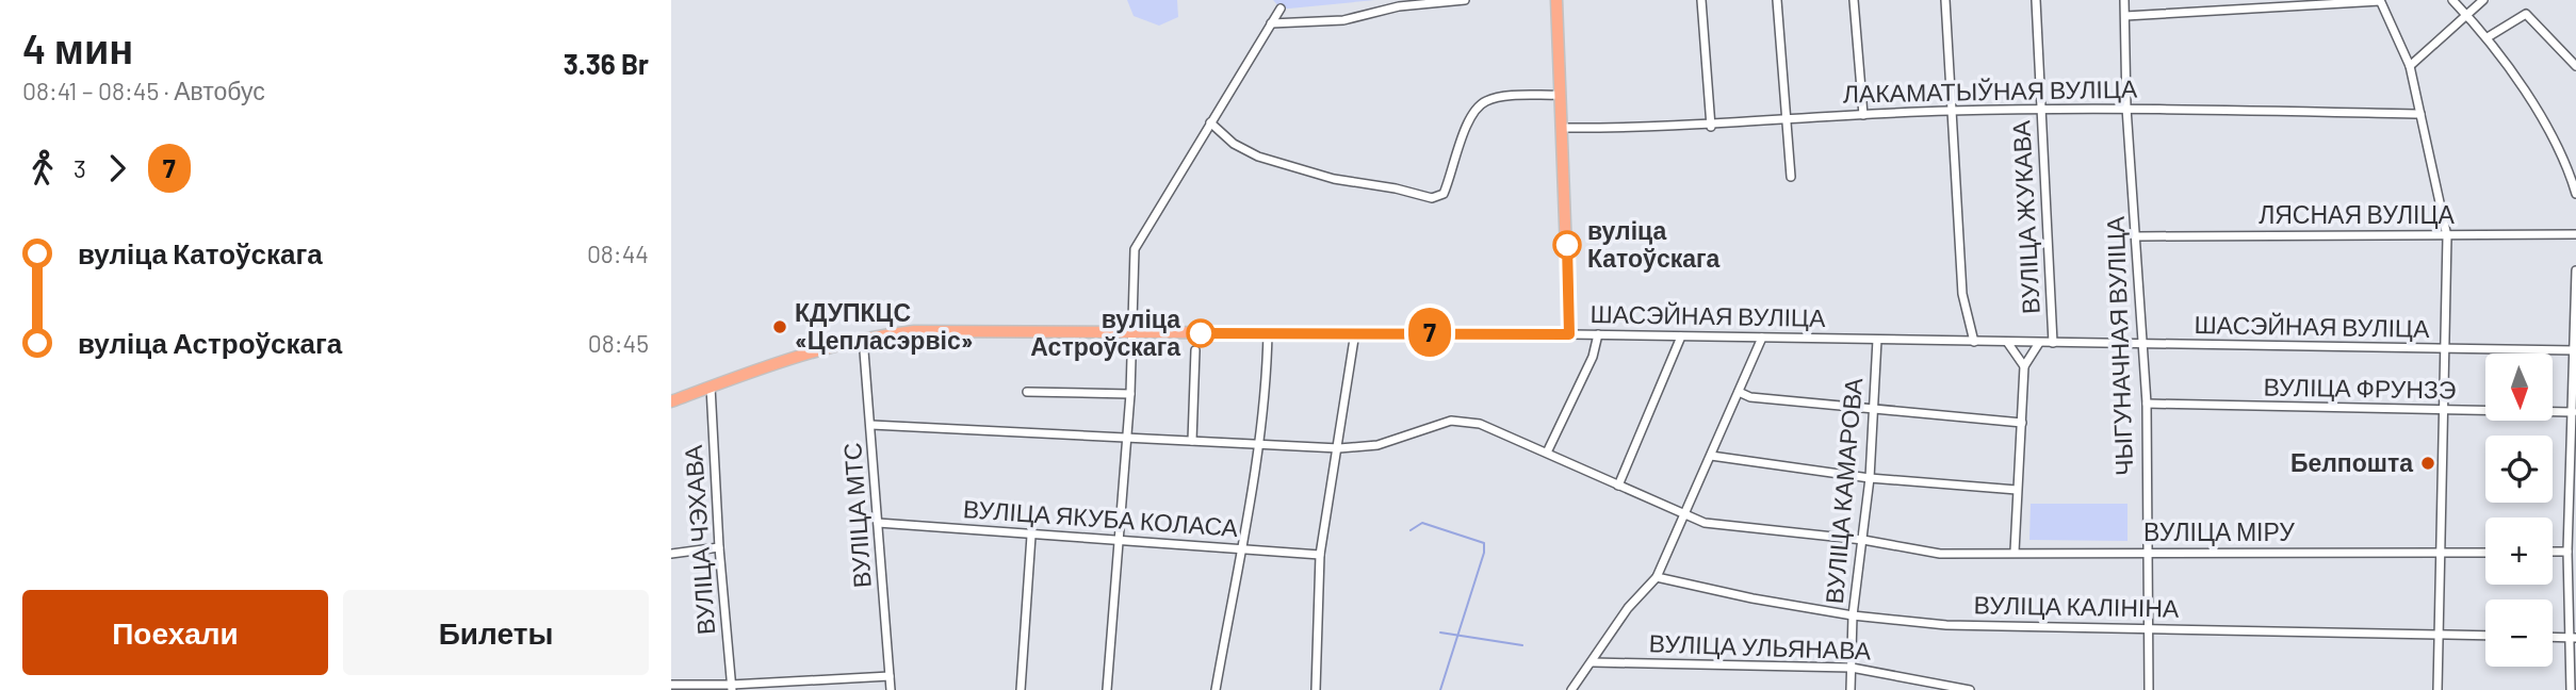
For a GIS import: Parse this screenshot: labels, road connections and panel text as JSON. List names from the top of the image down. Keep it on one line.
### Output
{"streets":{"main road":["ШАСЭЙНАЯ ВУЛІЦА"],"street":["ЛАКАМАТЫЎНАЯ ВУЛІЦА","ЛЯСНАЯ ВУЛІЦА","ВУЛІЦА ЖУКАВА","ЧЫГУНАЧНАЯ ВУЛІЦА","ВУЛІЦА ФРУНЗЭ","ВУЛІЦА КАМАРОВА","ВУЛІЦА МТС","ВУЛІЦА ЯКУБА КОЛАСА","ВУЛІЦА МІРУ","ВУЛІЦА ЧЭХАВА","ВУЛІЦА КАЛІНІНА","ВУЛІЦА УЛЬЯНАВА"]},"crossings":[["ЛАКАМАТЫЎНАЯ ВУЛІЦА","ВУЛІЦА ЖУКАВА"],["ЛАКАМАТЫЎНАЯ ВУЛІЦА","ЧЫГУНАЧНАЯ ВУЛІЦА"],["ЛЯСНАЯ ВУЛІЦА","ЧЫГУНАЧНАЯ ВУЛІЦА"],["ВУЛІЦА ЖУКАВА","ШАСЭЙНАЯ ВУЛІЦА"],["ШАСЭЙНАЯ ВУЛІЦА","ЧЫГУНАЧНАЯ ВУЛІЦА"],["ШАСЭЙНАЯ ВУЛІЦА","ВУЛІЦА КАМАРОВА"],["ШАСЭЙНАЯ ВУЛІЦА","ВУЛІЦА МТС"],["ШАСЭЙНАЯ ВУЛІЦА","ВУЛІЦА ЧЭХАВА"],["ЧЫГУНАЧНАЯ ВУЛІЦА","ВУЛІЦА ФРУНЗЭ"],["ЧЫГУНАЧНАЯ ВУЛІЦА","ВУЛІЦА МІРУ"],["ЧЫГУНАЧНАЯ ВУЛІЦА","ВУЛІЦА КАЛІНІНА"],["ВУЛІЦА КАМАРОВА","ВУЛІЦА МІРУ"],["ВУЛІЦА КАМАРОВА","ВУЛІЦА КАЛІНІНА"],["ВУЛІЦА КАМАРОВА","ВУЛІЦА УЛЬЯНАВА"],["ВУЛІЦА МТС","ВУЛІЦА ЯКУБА КОЛАСА"]],"places":["вуліца Катоўскага","КДУПКЦС «Цепласэрвіс»","вуліца Астроўскага","Белпошта"],"lines":["bus line 7"],"north":"bottom","page":{"heading":["4 мин","08:41 – 08:45 · Автобус","3.36 Br"],"on_map":"7","legs":["3","7"],"list":[{"name":"вуліца Катоўскага","value":"08:44"},{"name":"вуліца Астроўскага","value":"08:45"}],"map_buttons":["+","−"],"buttons":["Поехали","Билеты"]}}
